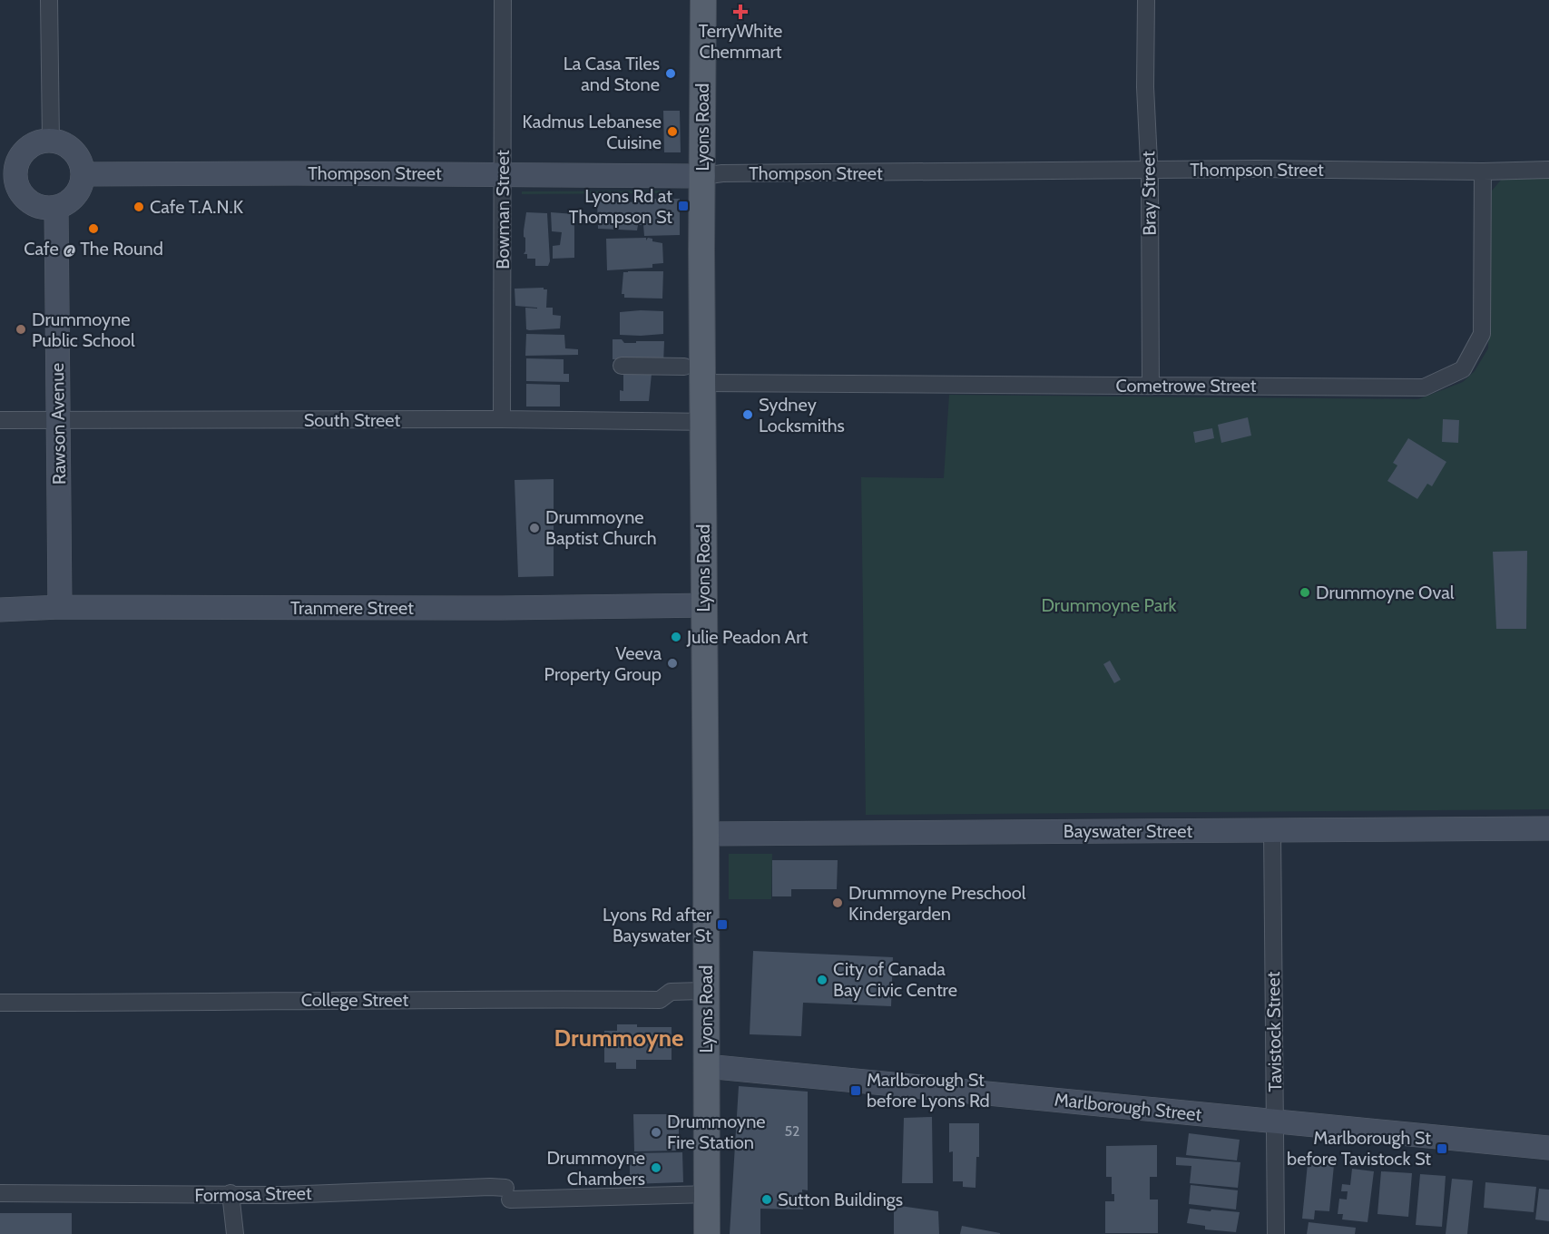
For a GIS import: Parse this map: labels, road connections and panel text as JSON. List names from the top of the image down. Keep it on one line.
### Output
{"streets":{"main road":["Lyons Road"],"street":["Thompson Street","Bray Street","Bowman Street","Cometrowe Street","South Street","Rawson Avenue","Tranmere Street","Bayswater Street","College Street","Tavistock Street","Marlborough Street","Formosa Street"]},"crossings":[["Lyons Road","Thompson Street"],["Lyons Road","Cometrowe Street"],["Lyons Road","South Street"],["Lyons Road","Tranmere Street"],["Lyons Road","Bayswater Street"],["Lyons Road","College Street"],["Lyons Road","Marlborough Street"],["Lyons Road","Formosa Street"],["Thompson Street","Bray Street"],["Thompson Street","Bowman Street"],["Thompson Street","Cometrowe Street"],["Thompson Street","Rawson Avenue"],["Bray Street","Cometrowe Street"],["Bowman Street","South Street"],["South Street","Rawson Avenue"],["Rawson Avenue","Tranmere Street"],["Bayswater Street","Tavistock Street"],["Tavistock Street","Marlborough Street"]],"districts":["Drummoyne"],"parks":["Drummoyne Park"],"places":{"health":["TerryWhite Chemmart"],"other":["La Casa Tiles and Stone","Kadmus Lebanese Cuisine","Cafe T.A.N.K","Cafe @ The Round","Drummoyne Public School","Sydney Locksmiths","Drummoyne Baptist Church","Drummoyne Oval","Julie Peadon Art","Veeva Property Group","Drummoyne Preschool Kindergarden","City of Canada Bay Civic Centre","Drummoyne Fire Station","Drummoyne Chambers","Sutton Buildings"],"transit":["Lyons Rd at Thompson St","Lyons Rd after Bayswater St","Marlborough St before Lyons Rd","Marlborough St before Tavistock St"]},"house_numbers":["52"]}
